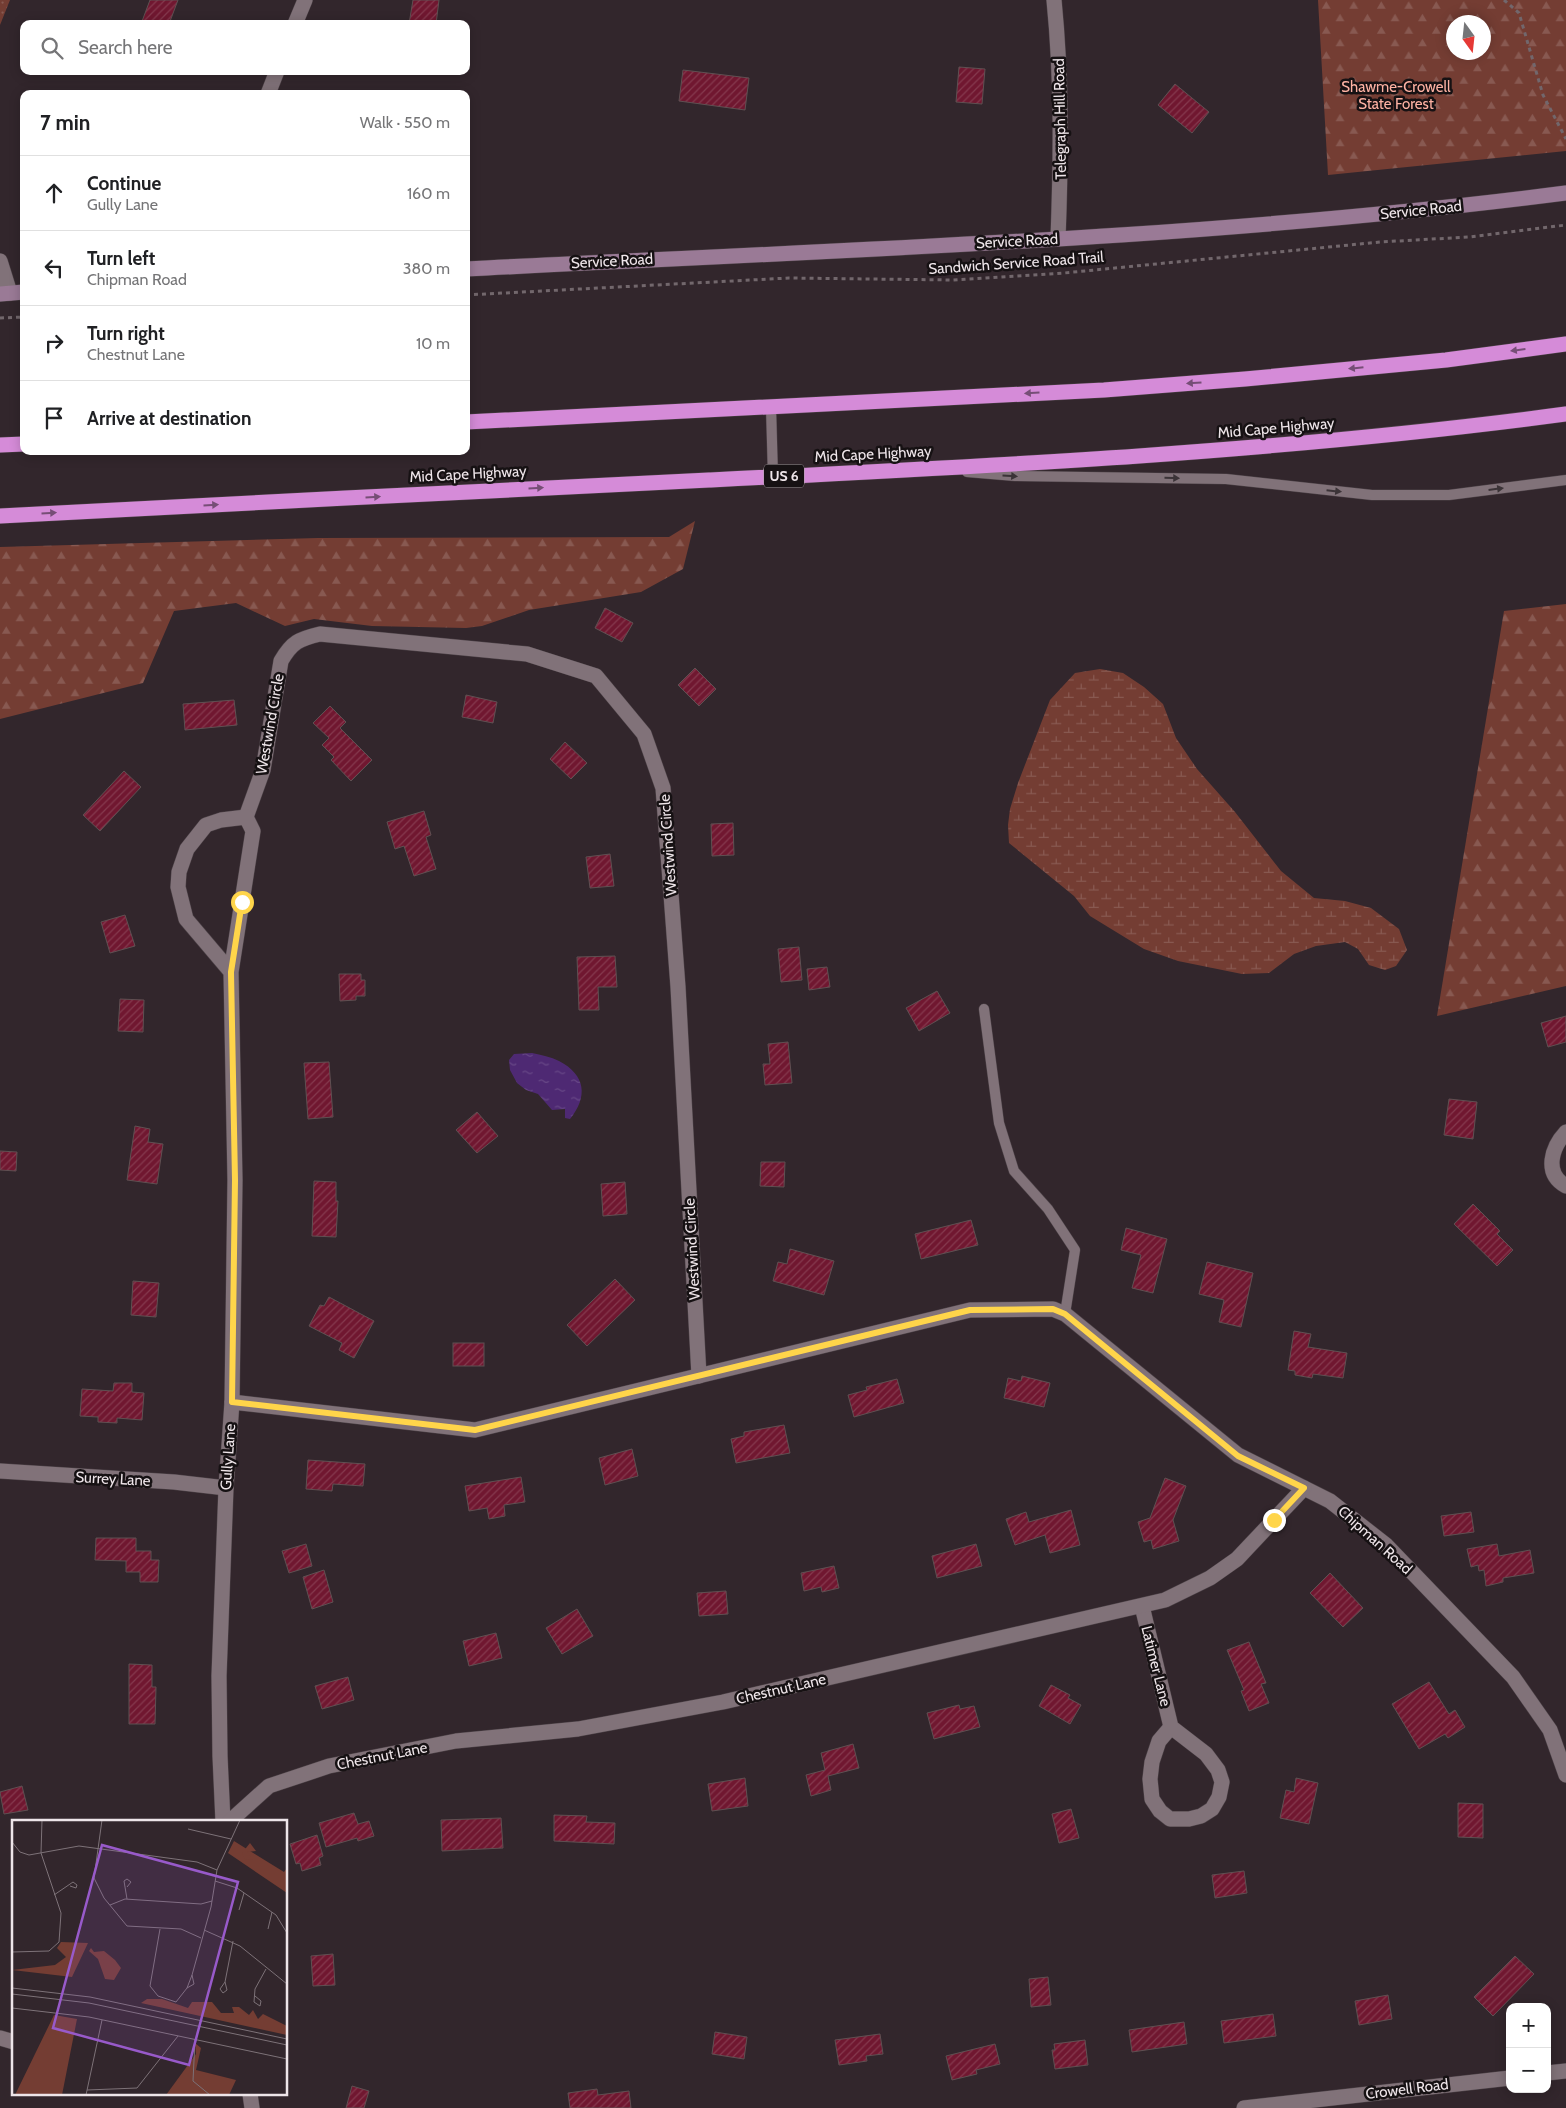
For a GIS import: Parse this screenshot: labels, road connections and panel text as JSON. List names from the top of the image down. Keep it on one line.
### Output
{"streets":{"highway":["Mid Cape Highway","US 6"],"street":["Telegraph Hill Road","Service Road","Westwind Circle","Gully Lane","Surrey Lane","Chipman Road","Latimer Lane","Chestnut Lane","Crowell Road"],"path":["Sandwich Service Road Trail"]},"crossings":[["Telegraph Hill Road","Service Road"],["Westwind Circle","Gully Lane"],["Westwind Circle","Chipman Road"],["Gully Lane","Surrey Lane"],["Gully Lane","Chipman Road"],["Chipman Road","Chestnut Lane"],["Latimer Lane","Chestnut Lane"]],"parks":["Shawme-Crowell State Forest"],"north":"bottom","page":{"search":"Search here","heading":["7 min","Walk · 550 m"],"list":[["Continue","Gully Lane","160 m"],["Turn left","Chipman Road","380 m"],["Turn right","Chestnut Lane","10 m"],"Arrive at destination"],"map_buttons":["+","−"]}}
